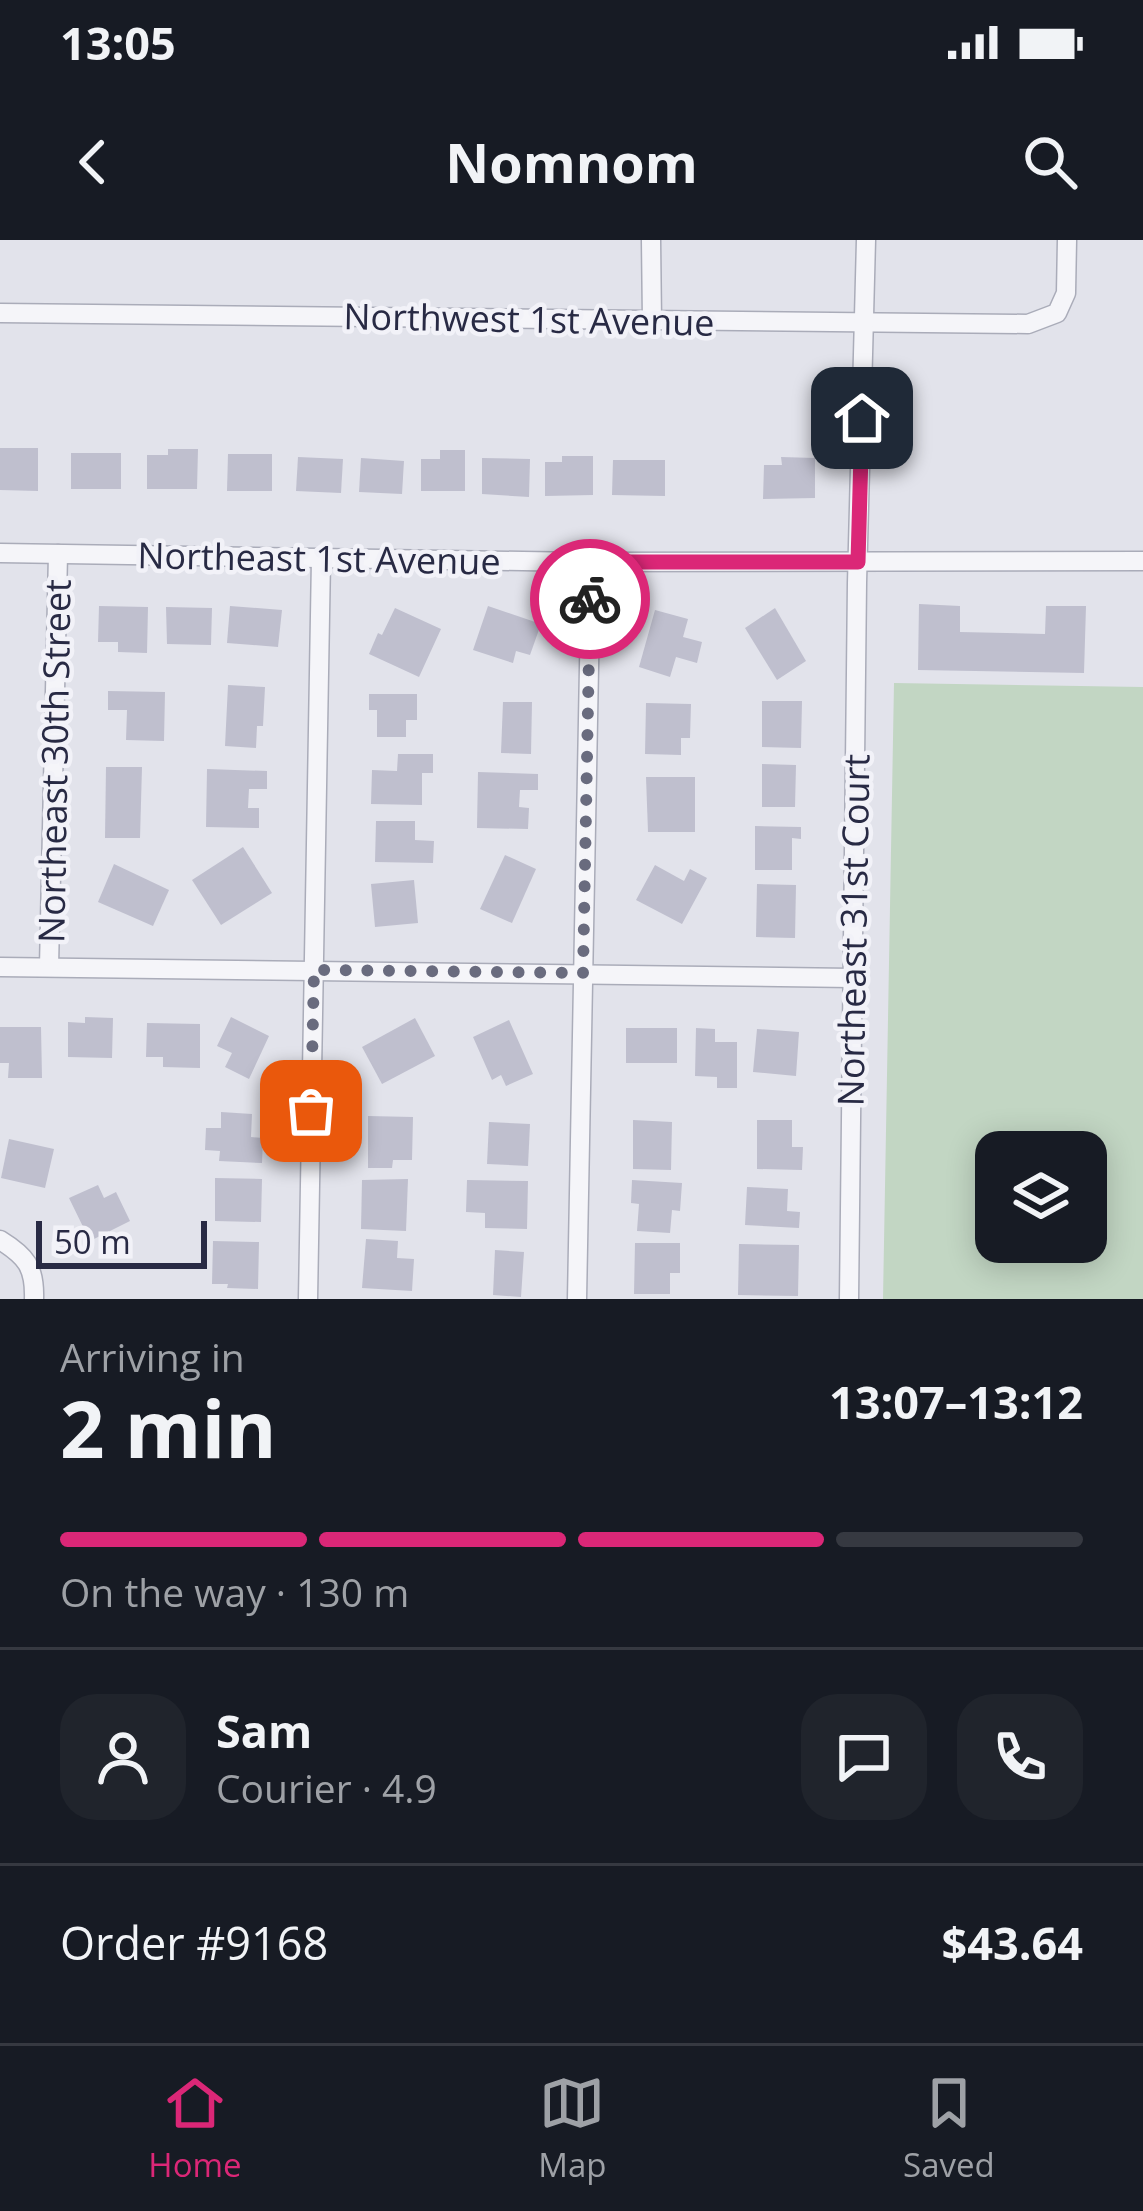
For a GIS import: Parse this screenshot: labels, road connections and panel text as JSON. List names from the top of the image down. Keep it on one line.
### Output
{"streets":{"street":["Northwest 1st Avenue","Northeast 1st Avenue","Northeast 30th Street","Northeast 31st Court"]},"crossings":[["Northwest 1st Avenue","Northeast 31st Court"],["Northeast 1st Avenue","Northeast 30th Street"],["Northeast 1st Avenue","Northeast 31st Court"]],"scale_bar":"50 m","page":{"status":"13:05","header":"Nomnom","scale":"50 m","heading":["2 min","Arriving in","13:07–13:12"],"panel":["Sam","Courier · 4.9","Order #9168","$43.64"],"bar":"On the way · 130 m","tabs":["Home","Map","Saved"]}}
